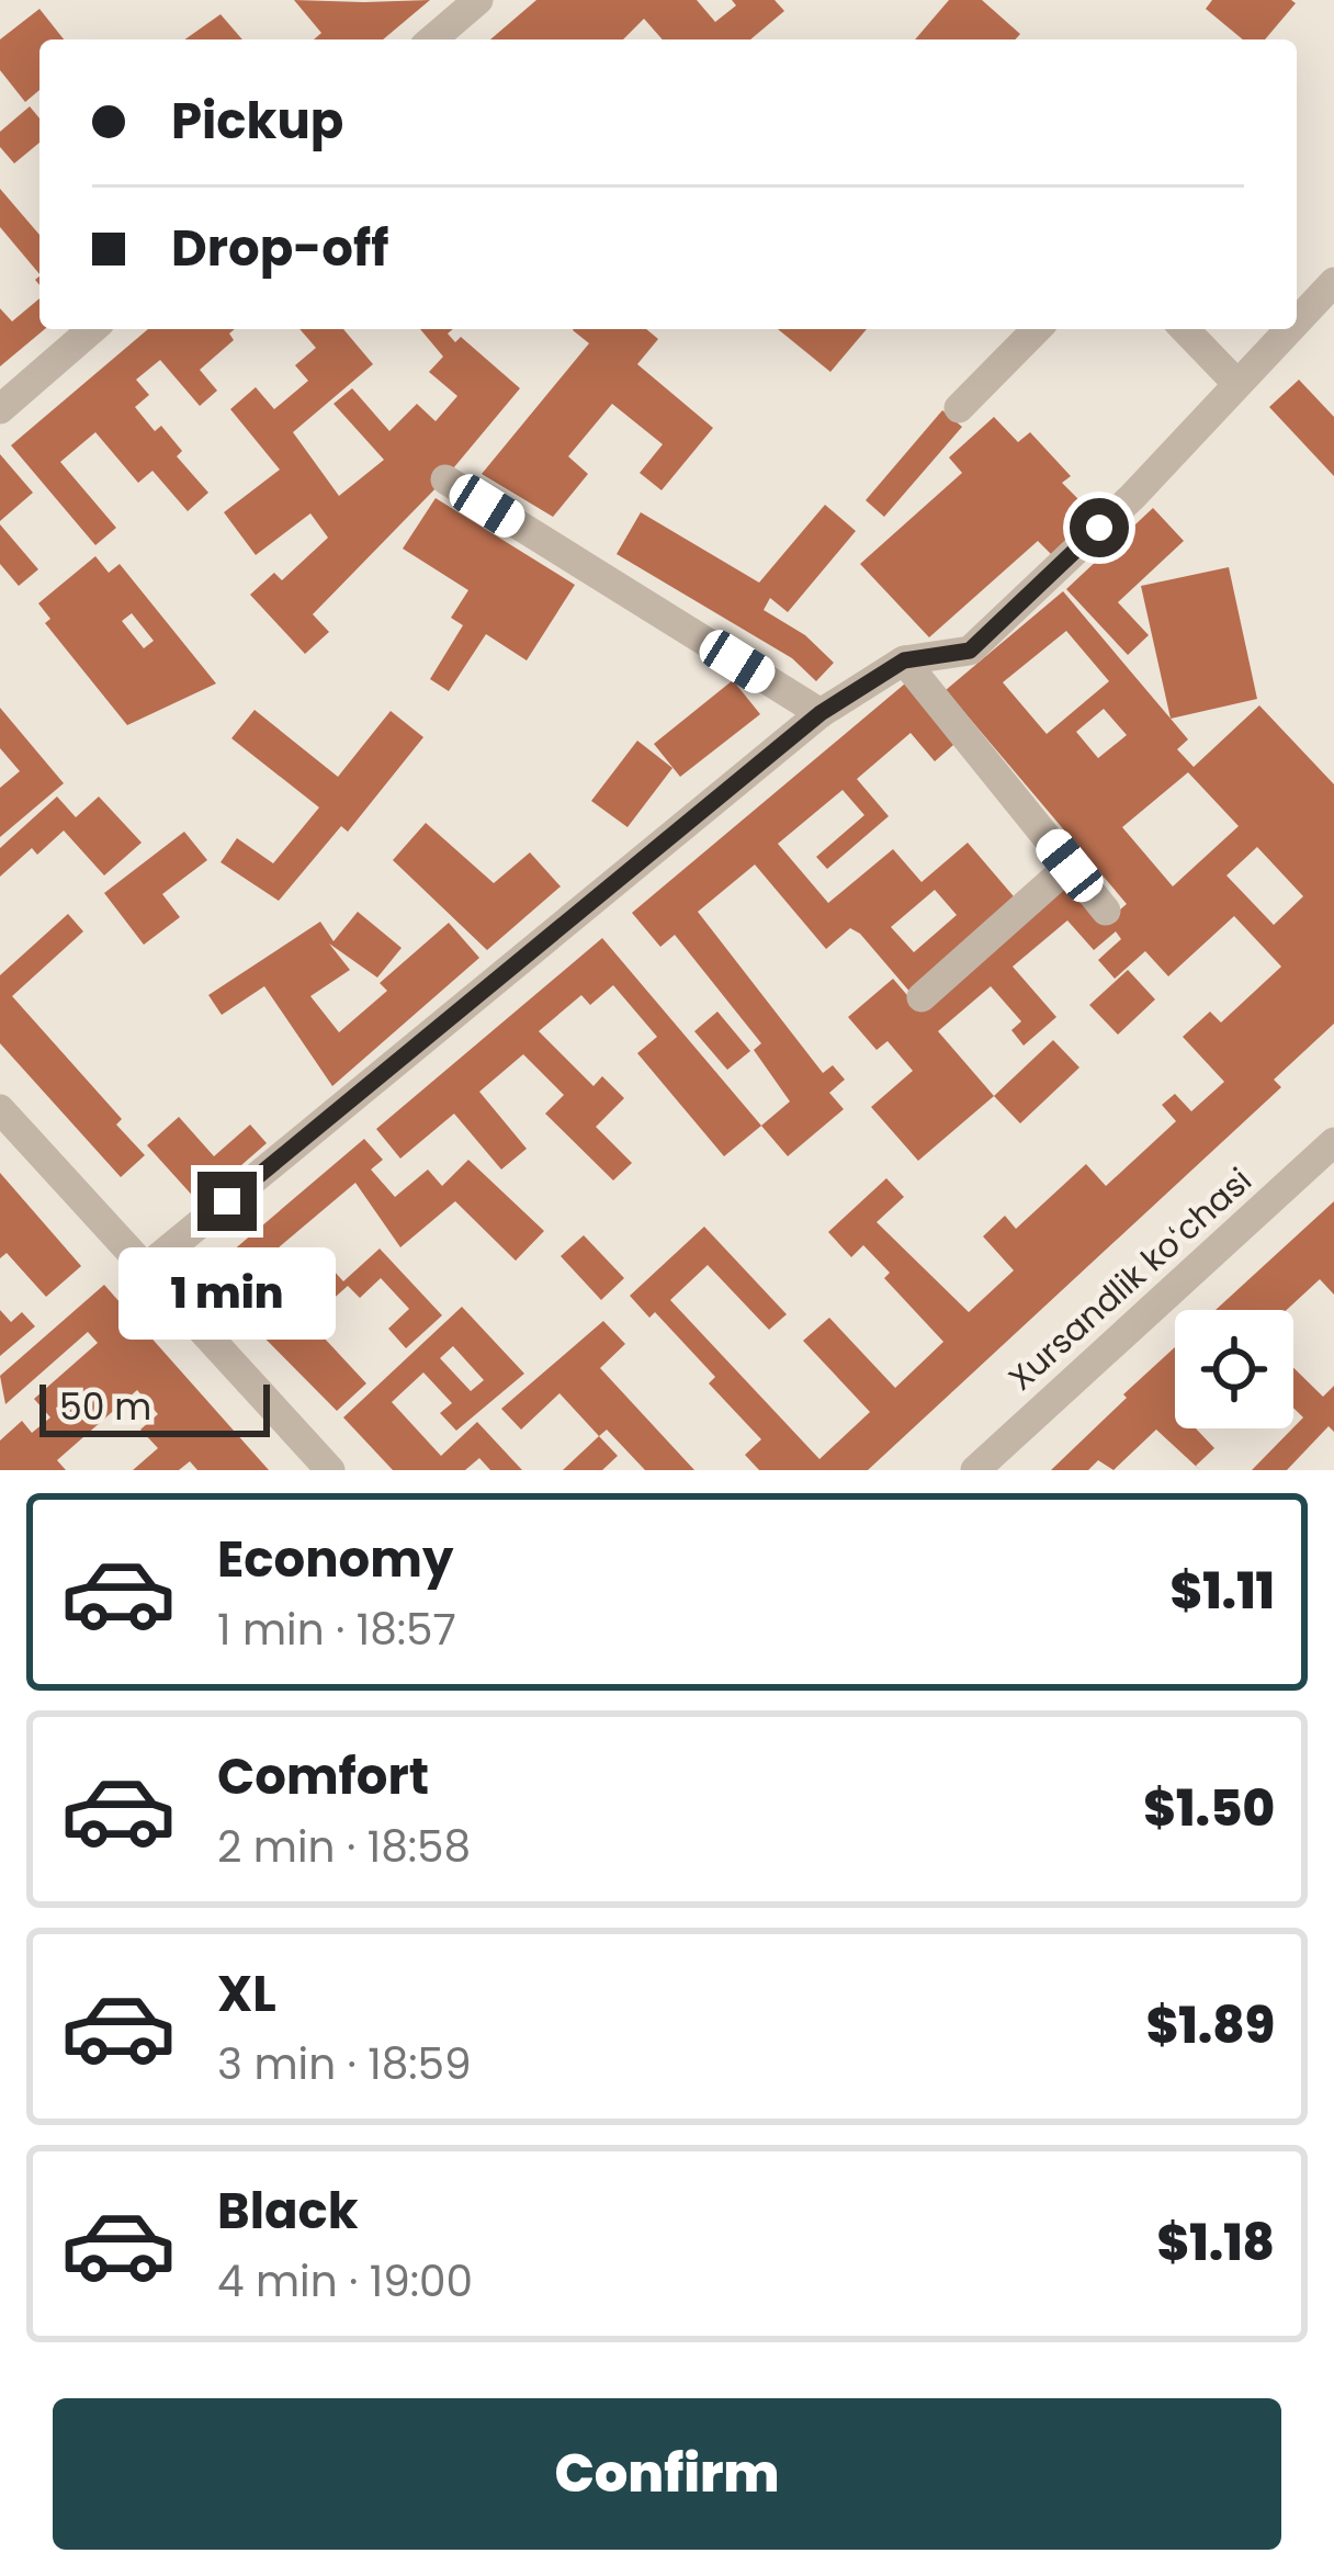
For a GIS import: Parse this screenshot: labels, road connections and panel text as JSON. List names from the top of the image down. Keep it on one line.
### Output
{"streets":{"street":["Xursandlik koʻchasi"]},"scale_bar":"50 m","page":{"banner":["Pickup","Drop-off"],"bubble":"1 min","scale":"50 m","list":[{"name":"Economy","note":"1 min · 18:57","value":"$1.11"},{"name":"Comfort","note":"2 min · 18:58","value":"$1.50"},{"name":"XL","note":"3 min · 18:59","value":"$1.89"},{"name":"Black","note":"4 min · 19:00","value":"$1.18"}],"buttons":"Confirm"}}
